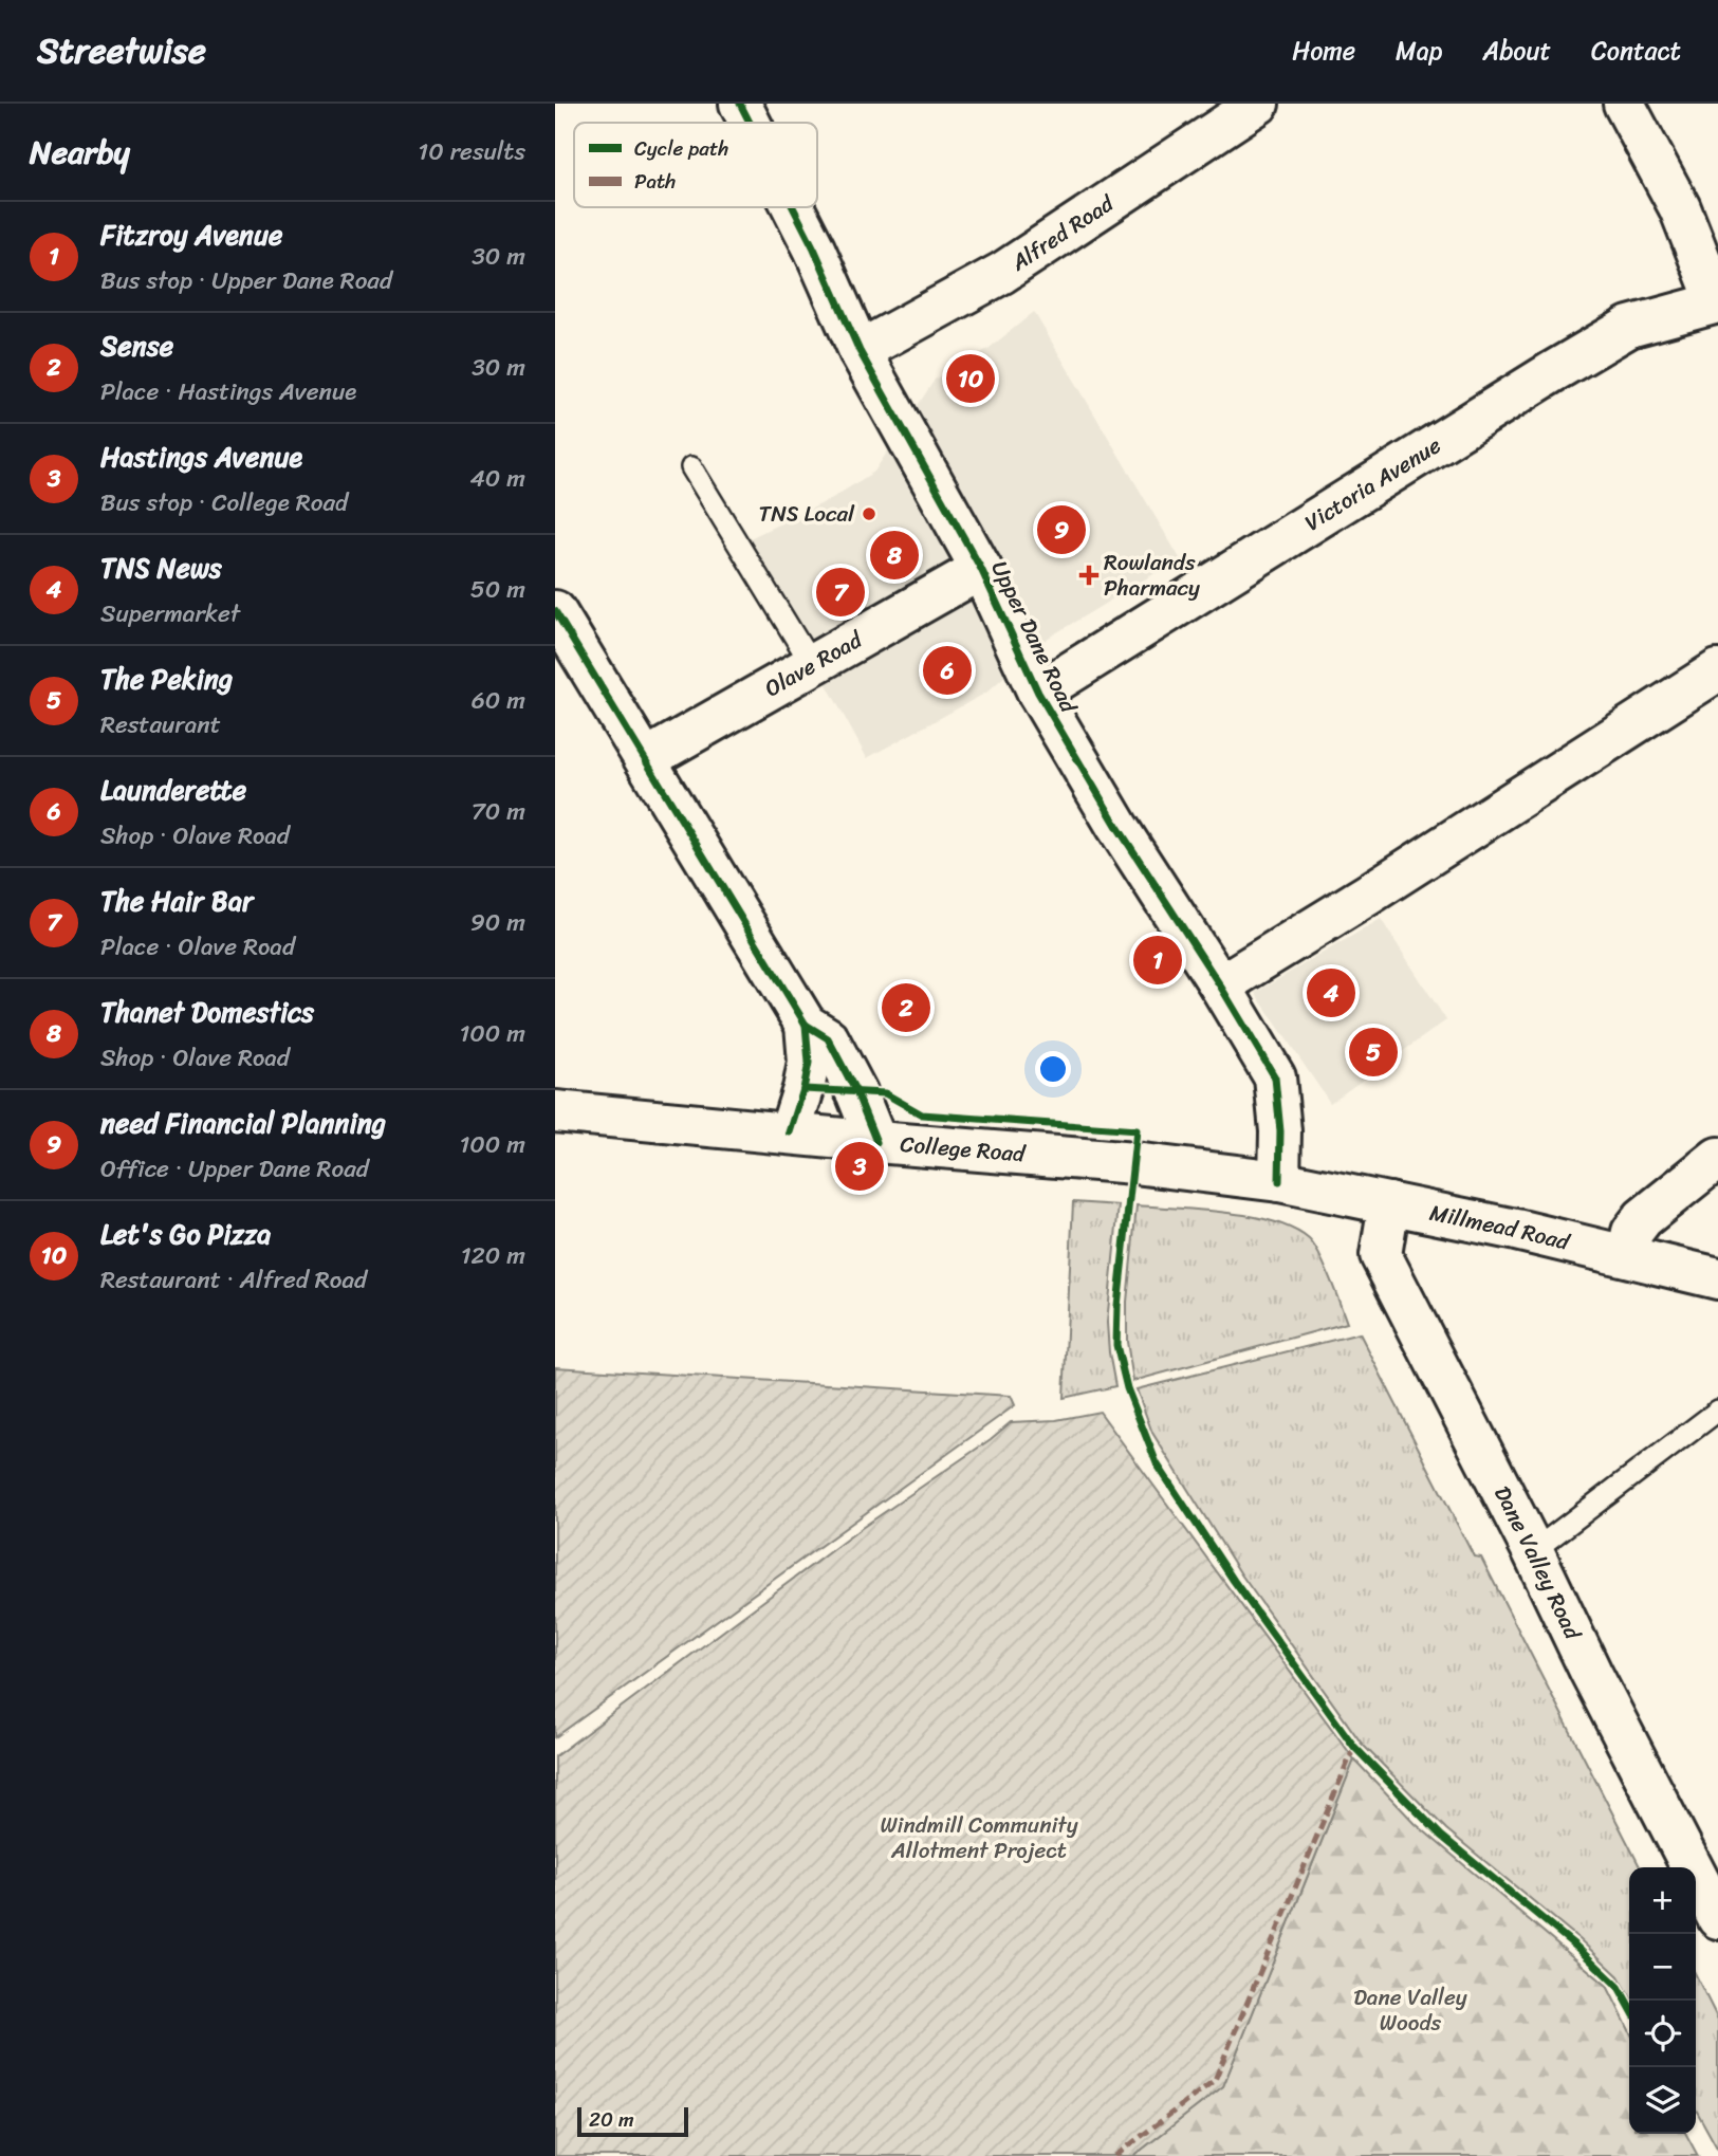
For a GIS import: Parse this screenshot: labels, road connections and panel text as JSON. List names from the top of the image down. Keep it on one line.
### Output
{"streets":{"street":["Alfred Road","Victoria Avenue","Upper Dane Road","Olave Road","College Road","Millmead Road","Dane Valley Road"]},"crossings":[["Alfred Road","Upper Dane Road"],["Victoria Avenue","Upper Dane Road"],["Upper Dane Road","Olave Road"],["Upper Dane Road","College Road"],["Upper Dane Road","Millmead Road"],["College Road","Millmead Road"],["Millmead Road","Dane Valley Road"]],"parks":["Windmill Community Allotment Project","Dane Valley Woods"],"places":{"other":["TNS Local"],"health":["Rowlands Pharmacy"]},"legend":["Cycle path","Path"],"scale_bar":"20 m","page":{"header":"Streetwise","nav":["Home","Map","About","Contact"],"heading":["Nearby","10 results"],"list":[{"mark":"1","name":"Fitzroy Avenue","note":"Bus stop · Upper Dane Road","value":"30 m"},{"mark":"2","name":"Sense","note":"Place · Hastings Avenue","value":"30 m"},{"mark":"3","name":"Hastings Avenue","note":"Bus stop · College Road","value":"40 m"},{"mark":"4","name":"TNS News","note":"Supermarket","value":"50 m"},{"mark":"5","name":"The Peking","note":"Restaurant","value":"60 m"},{"mark":"6","name":"Launderette","note":"Shop · Olave Road","value":"70 m"},{"mark":"7","name":"The Hair Bar","note":"Place · Olave Road","value":"90 m"},{"mark":"8","name":"Thanet Domestics","note":"Shop · Olave Road","value":"100 m"},{"mark":"9","name":"need Financial Planning","note":"Office · Upper Dane Road","value":"100 m"},{"mark":"10","name":"Let's Go Pizza","note":"Restaurant · Alfred Road","value":"120 m"}],"pins":["10","9","8","7","6","1","4","2","5","3"],"map_buttons":["+","−"],"scale":"20 m"}}
